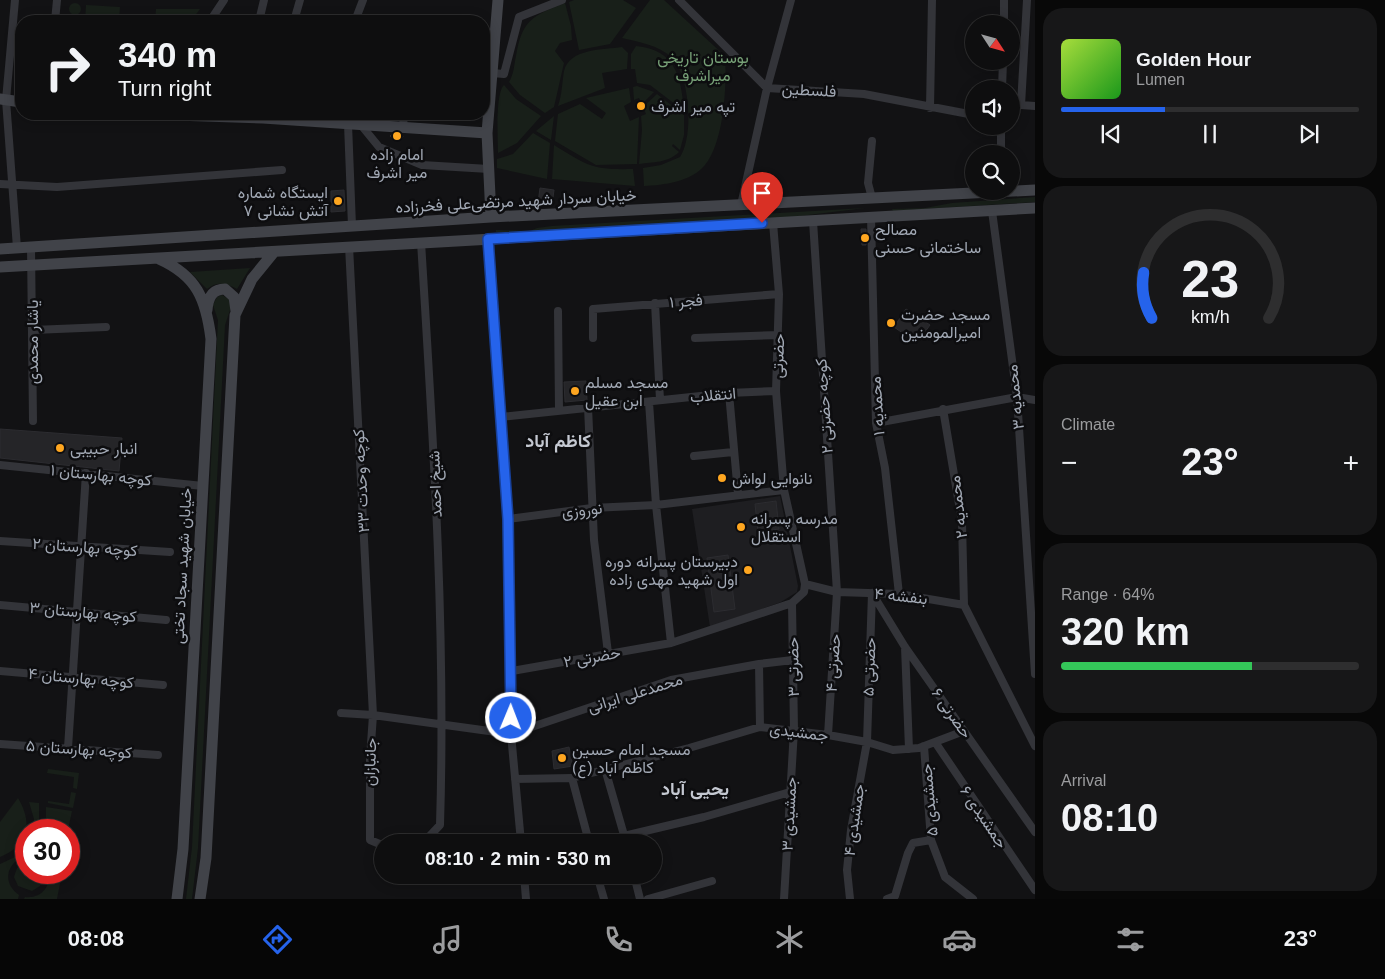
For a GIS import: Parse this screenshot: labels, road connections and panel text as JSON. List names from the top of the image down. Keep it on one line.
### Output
{"streets":{"main road":["خیابان سردار شهید مرتضی‌علی فخرزاده","خیابان شهید سجاد تختی"],"street":["فلسطین","فجر ۱","یاشار محمدی","حضرتی","انتقلاب","محمدیه ۳","کوچه حضرتی ۲","محمدیه ۱","کوچه بهارستان ۱","کوچه وحدت ۳۳","شیخ احمد","محمدیه ۲","نوروزی","کوچه بهارستان ۲","بنفشه ۴","کوچه بهارستان ۳","حضرتی ۲","حضرتی ۴","حضرتی ۳","حضرتی ۵","کوچه بهارستان ۴","محمدعلی ایرانی","حضرتی ۶","جمشیدی","کوچه بهارستان ۵","جانبازان","جمشیدی ۵","جمشیدی ۳","جمشیدی ۶","جمشیدی ۴"]},"crossings":[["خیابان سردار شهید مرتضی‌علی فخرزاده","یاشار محمدی"],["فجر ۱","حضرتی"],["حضرتی","انتقلاب"],["حضرتی","نوروزی"],["حضرتی","بنفشه ۴"],["کوچه حضرتی ۲","بنفشه ۴"],["کوچه حضرتی ۲","حضرتی ۴"],["محمدیه ۱","بنفشه ۴"],["کوچه بهارستان ۱","خیابان شهید سجاد تختی"],["کوچه وحدت ۳۳","جانبازان"],["محمدیه ۲","بنفشه ۴"],["بنفشه ۴","حضرتی ۴"],["بنفشه ۴","حضرتی ۵"],["بنفشه ۴","حضرتی ۶"],["حضرتی ۲","حضرتی ۳"],["حضرتی ۴","جمشیدی"],["حضرتی ۳","محمدعلی ایرانی"],["حضرتی ۳","جمشیدی"],["حضرتی ۳","جمشیدی ۳"],["حضرتی ۵","حضرتی ۶"],["حضرتی ۵","جمشیدی"],["حضرتی ۵","جمشیدی ۴"],["حضرتی ۶","جمشیدی"],["جمشیدی","جمشیدی ۵"],["جمشیدی","جمشیدی ۳"],["جمشیدی","جمشیدی ۶"],["جمشیدی","جمشیدی ۴"]],"districts":["کاظم آباد","یحیی آباد"],"parks":["بوستان تاریخی میراشرف"],"places":["تپه میر اشرف","امام زاده میر اشرف","ایستگاه شماره ۷ آتش نشانی","مصالح ساختمانی حسنی","مسجد حضرت امیرالمومنین","مسجد مسلم ابن عقیل","انبار حبیبی","نانوایی لواش","مدرسه پسرانه استقلال","دبیرستان پسرانه دوره اول شهید مهدی زاده","مسجد امام حسین (ع) کاظم آباد"],"north":"bottom right","page":{"turn":["340 m","Turn right"],"song":["Golden Hour","Lumen"],"tile":["Climate",["Range · 64%","320 km"],["Arrival","08:10"]],"heat":["−","23°","+"],"limit":"30","trip":"08:10 · 2 min · 530 m","tabs":["08:08","23°"],"gauge":["23","km/h"]}}
